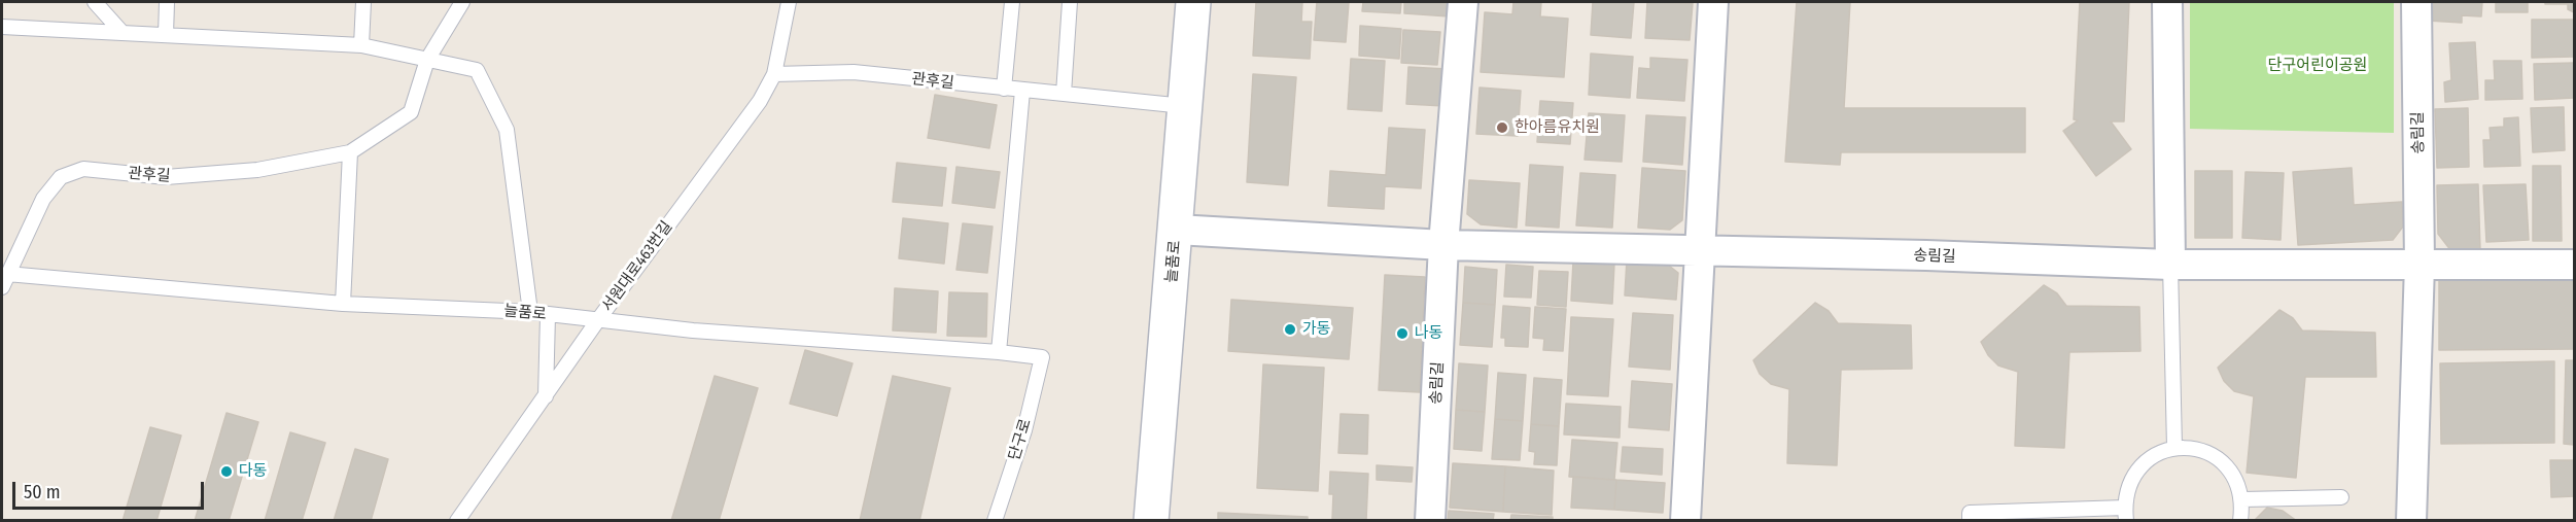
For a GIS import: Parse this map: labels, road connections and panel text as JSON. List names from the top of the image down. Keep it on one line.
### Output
{"streets":{"street":["송림길","늘품로"],"lane":["관후길","서원대로463번길","단구로"]},"crossings":[["관후길","늘품로"],["관후길","서원대로463번길"],["송림길","늘품로"],["늘품로","서원대로463번길"],["늘품로","단구로"]],"parks":["단구어린이공원"],"places":["한아름유치원","가동","나동","다동"],"scale_bar":"50 m"}
